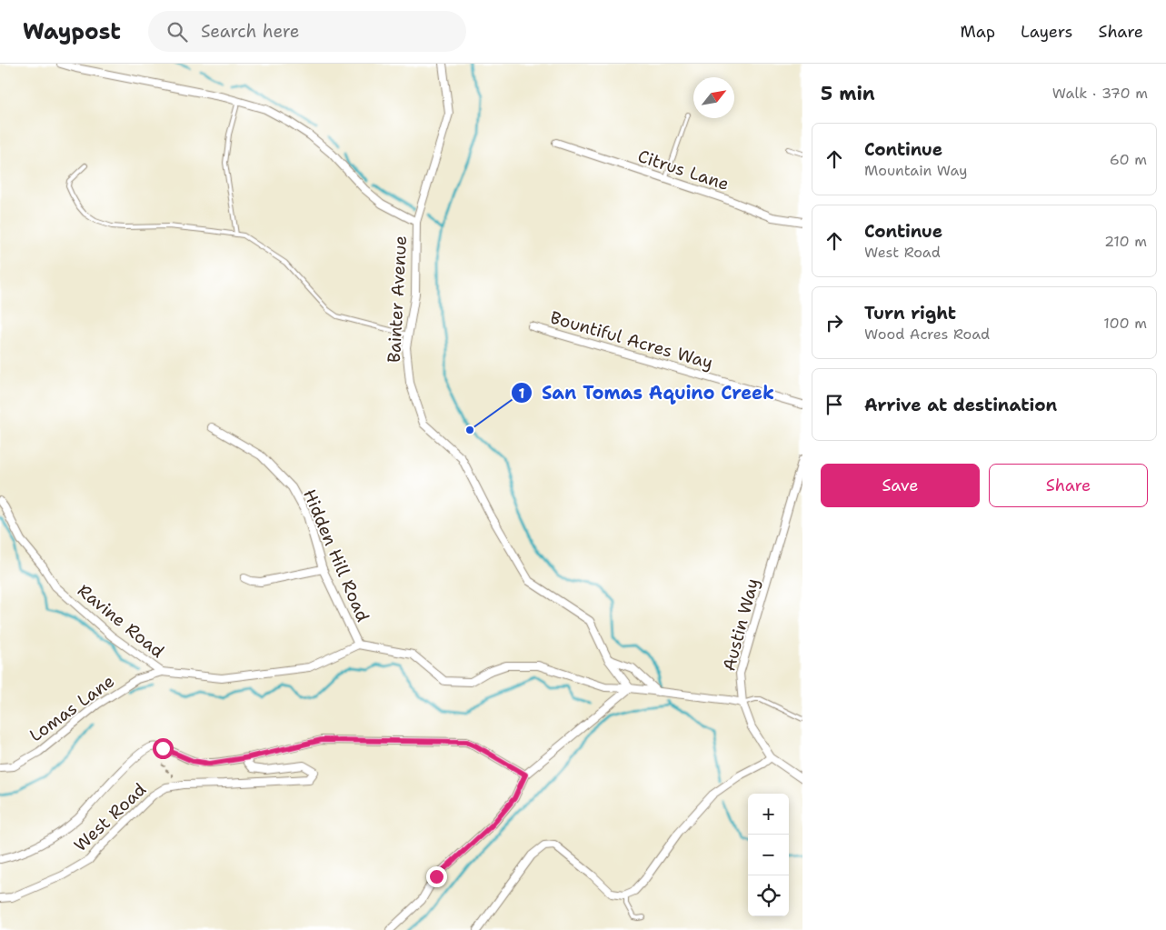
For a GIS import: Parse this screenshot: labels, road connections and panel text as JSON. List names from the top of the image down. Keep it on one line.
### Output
{"streets":{"street":["Citrus Lane","Bainter Avenue","Bountiful Acres Way","Hidden Hill Road","Ravine Road","Austin Way","Lomas Lane","West Road"]},"crossings":[["Hidden Hill Road","Ravine Road"],["Ravine Road","Lomas Lane"]],"places":["San Tomas Aquino Creek"],"north":"top right","page":{"header":"Waypost","search":"Search here","nav":["Map","Layers","Share"],"heading":["5 min","Walk · 370 m"],"list":[["Continue","Mountain Way","60 m"],["Continue","West Road","210 m"],["Turn right","Wood Acres Road","100 m"],"Arrive at destination"],"buttons":["Save","Share"],"map_buttons":["+","−"]}}
